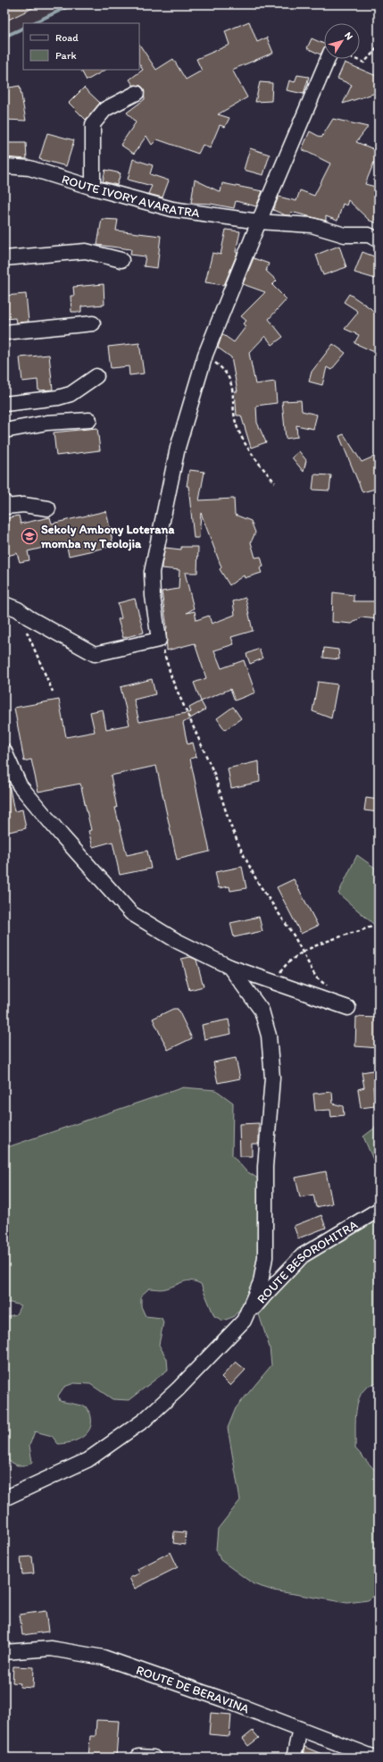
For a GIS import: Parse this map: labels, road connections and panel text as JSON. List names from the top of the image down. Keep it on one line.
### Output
{"streets":{"street":["ROUTE IVORY AVARATRA","ROUTE BESOROHITRA","ROUTE DE BERAVINA"]},"places":{"school or university":["Sekoly Ambony Loterana momba ny Teolojia"]},"legend":["Road","Park"],"north":"top right"}
